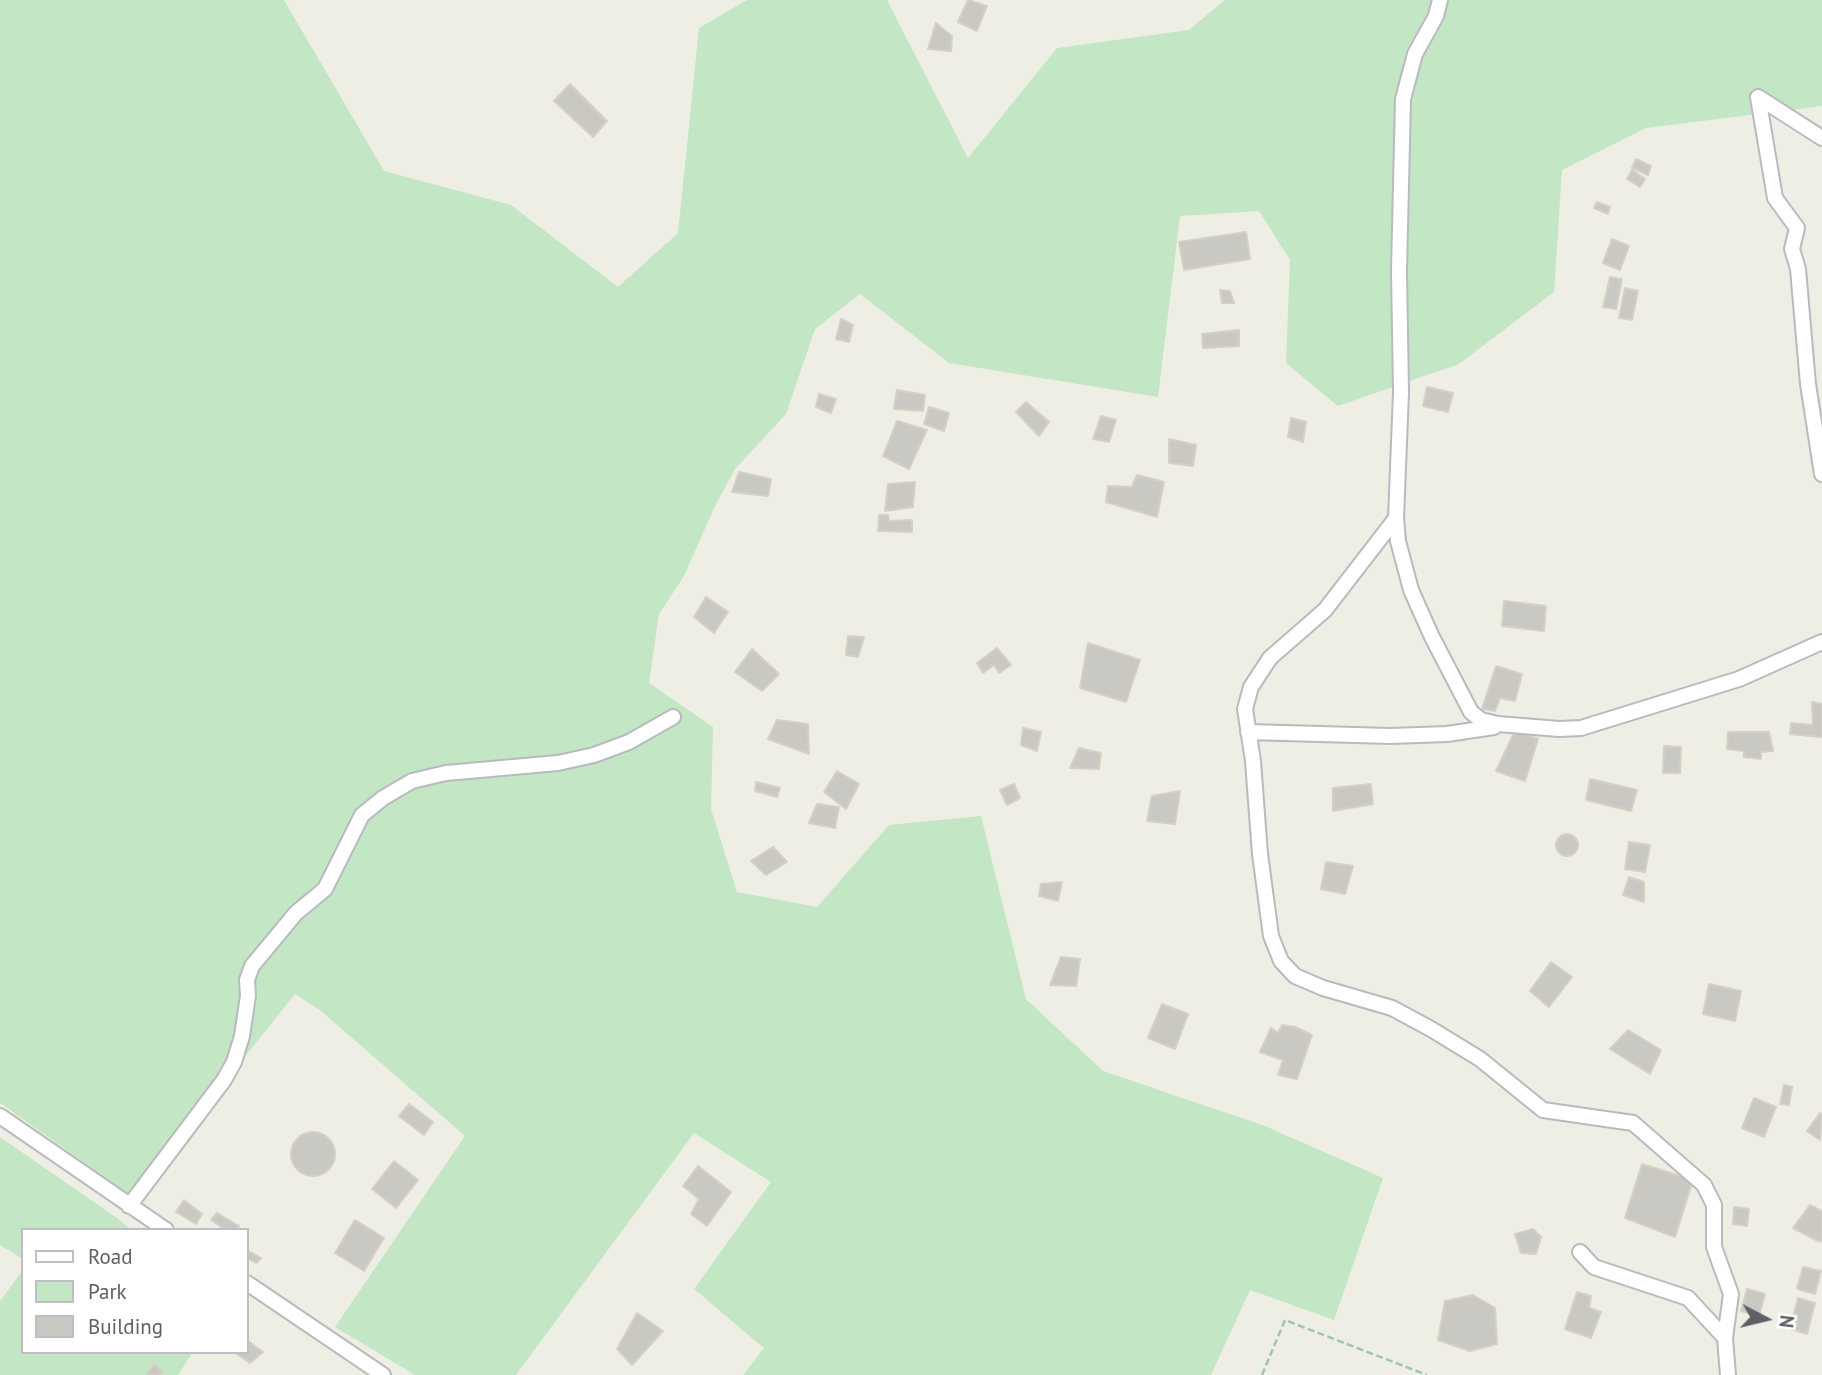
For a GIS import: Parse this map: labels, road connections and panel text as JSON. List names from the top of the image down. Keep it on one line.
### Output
{"legend":["Road","Park","Building"],"north":"right"}
